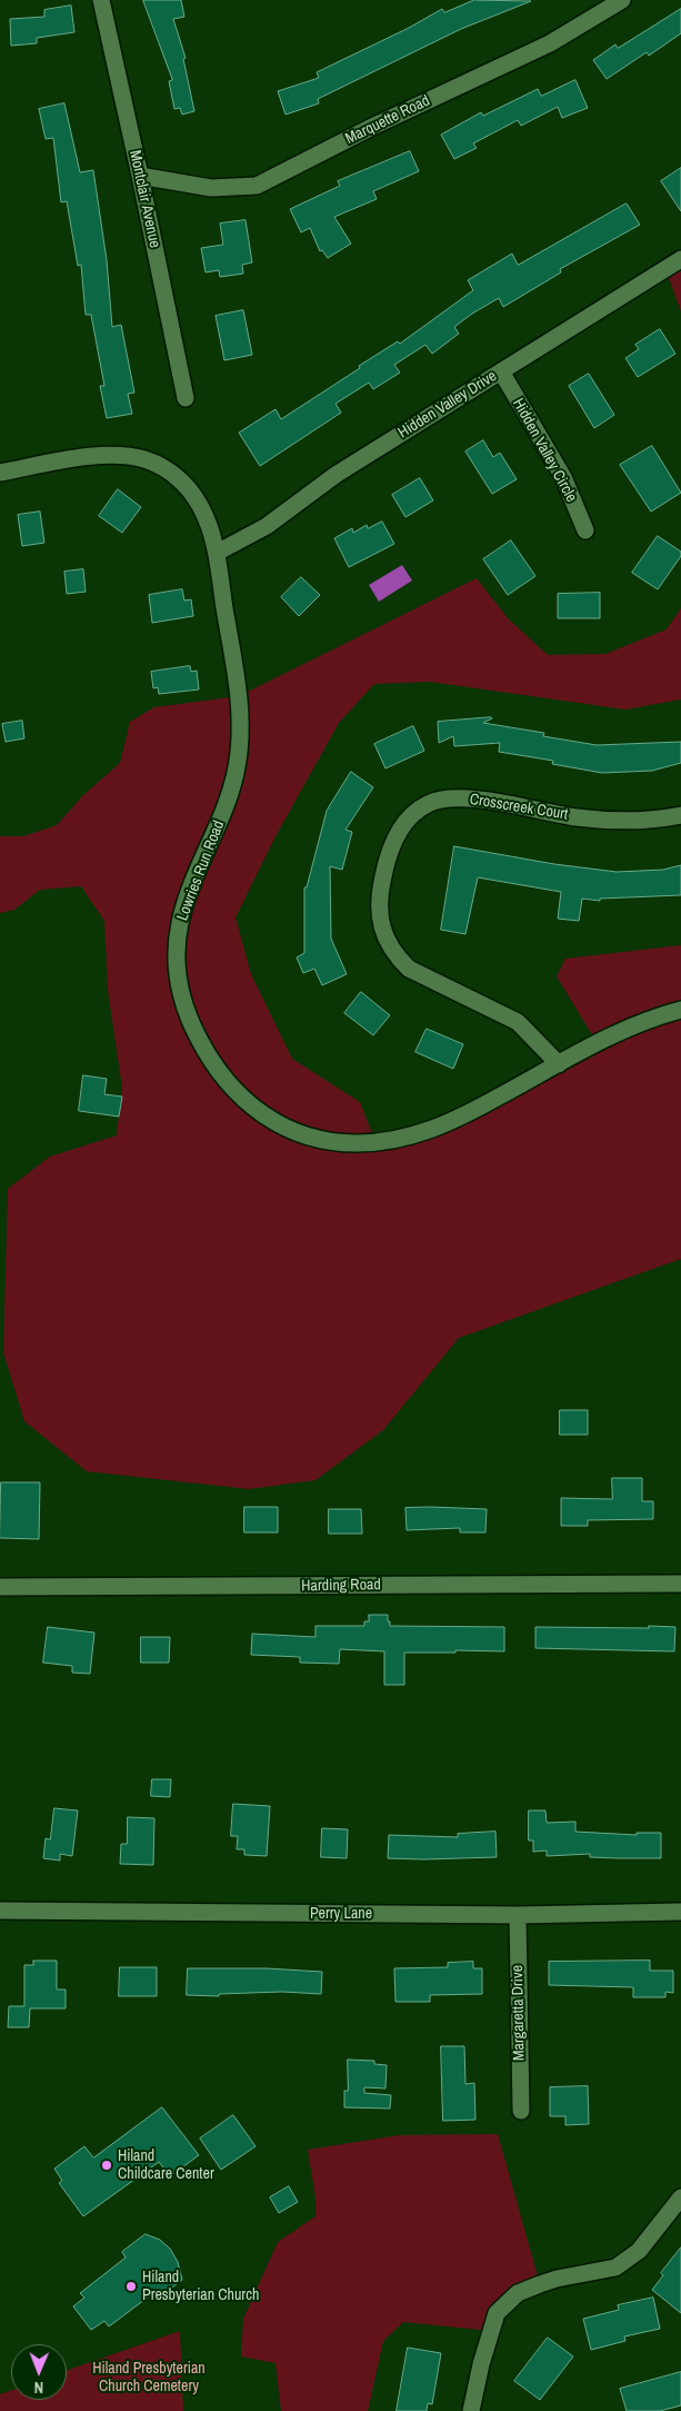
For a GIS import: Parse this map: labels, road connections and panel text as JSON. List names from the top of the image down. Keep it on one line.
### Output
{"streets":{"street":["Marquette Road","Montclair Avenue","Hidden Valley Drive","Hidden Valley Circle","Crosscreek Court","Lowries Run Road","Harding Road","Perry Lane","Margaretta Drive"]},"crossings":[["Marquette Road","Montclair Avenue"],["Hidden Valley Drive","Hidden Valley Circle"],["Hidden Valley Drive","Lowries Run Road"],["Crosscreek Court","Lowries Run Road"],["Perry Lane","Margaretta Drive"]],"parks":["Hiland Presbyterian Church Cemetery"],"places":["Hiland Childcare Center","Hiland Presbyterian Church"],"north":"bottom"}
